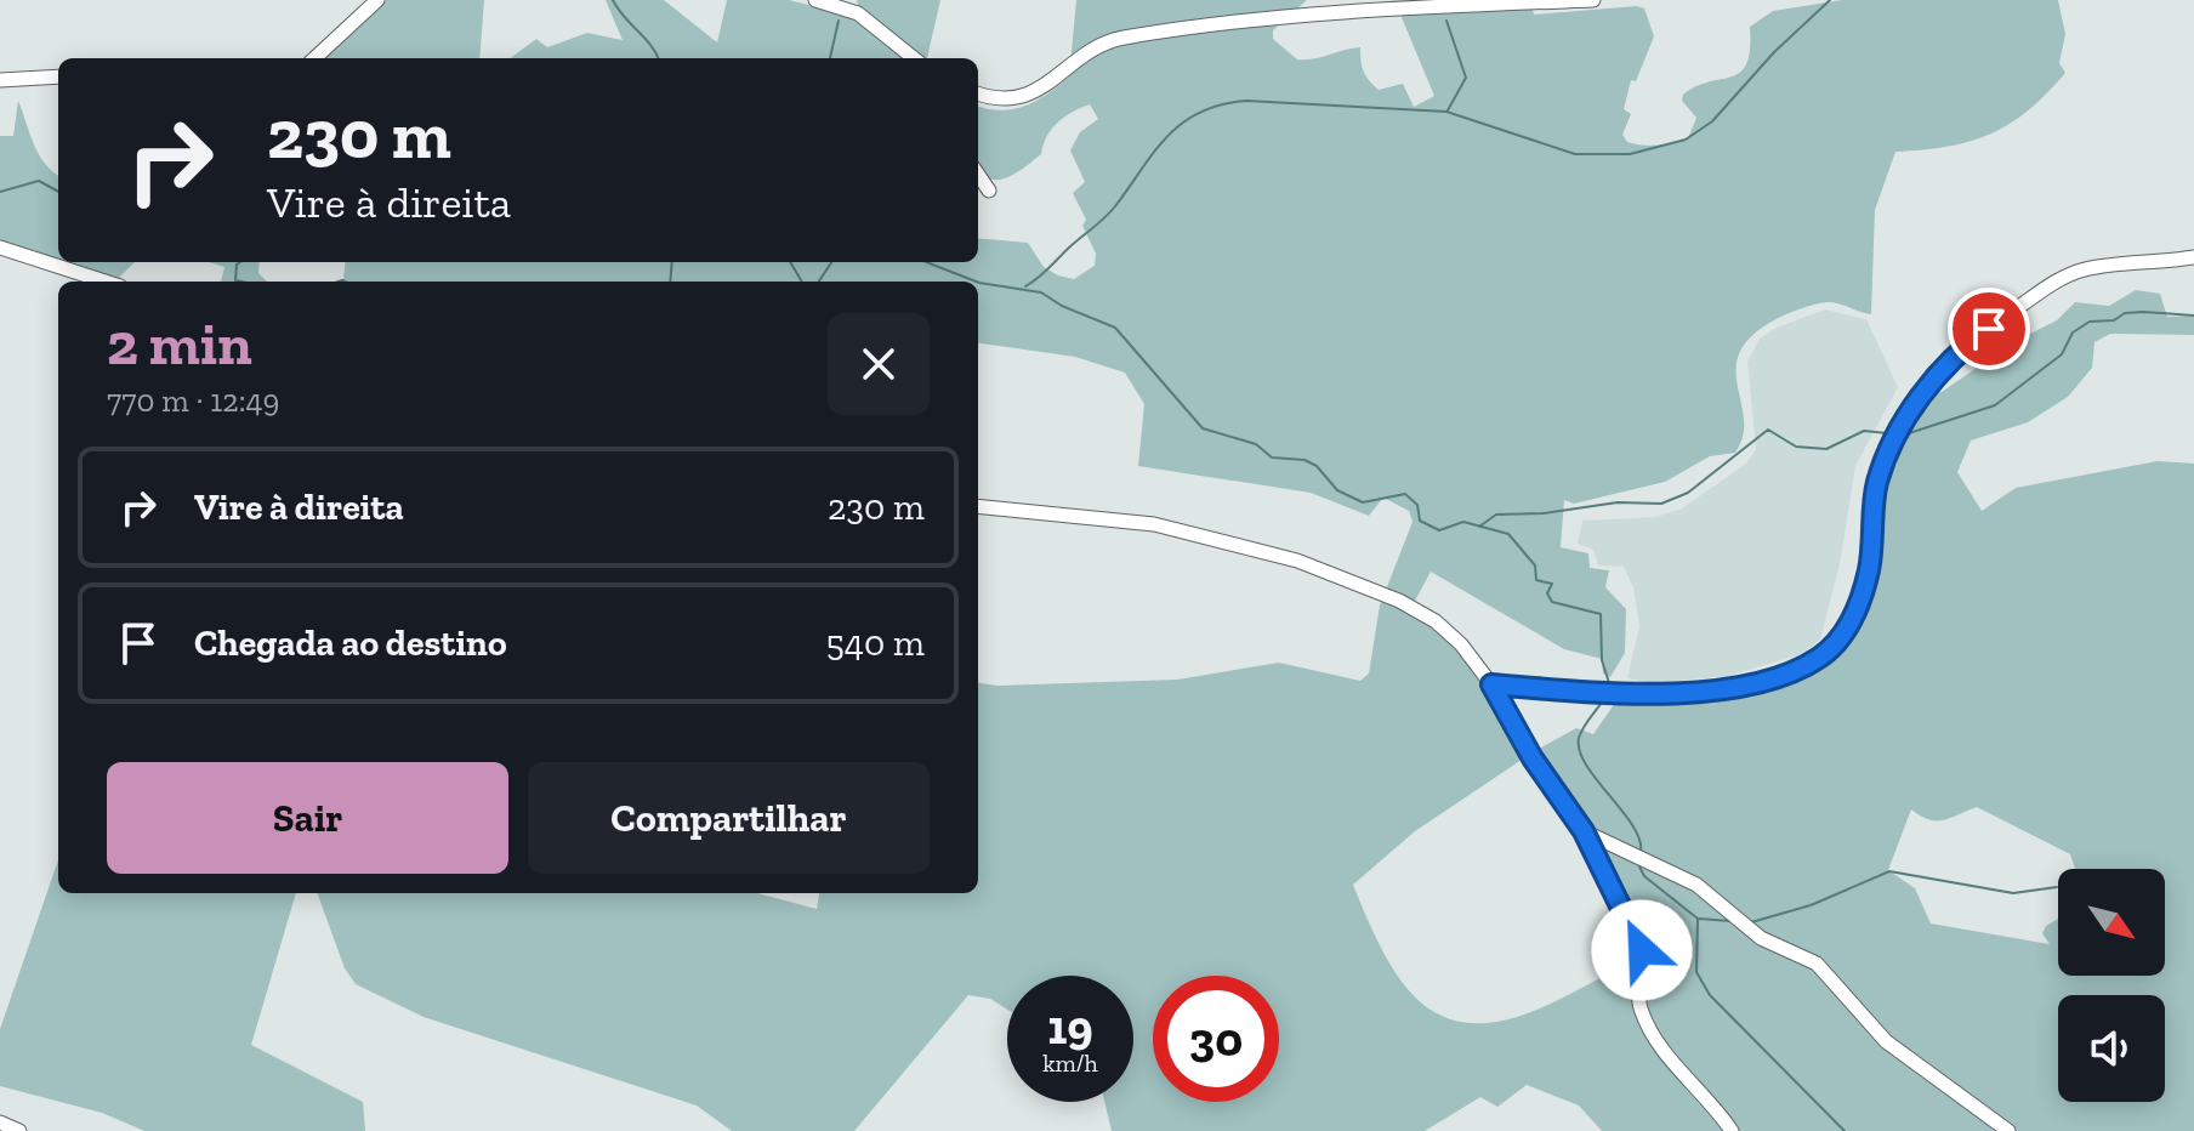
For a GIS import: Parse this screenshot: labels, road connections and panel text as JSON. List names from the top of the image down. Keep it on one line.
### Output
{"north":"bottom right","page":{"turn":["230 m","Vire à direita"],"heading":["2 min","770 m · 12:49"],"list":[{"name":"Vire à direita","value":"230 m"},{"name":"Chegada ao destino","value":"540 m"}],"buttons":["Sair","Compartilhar"],"speed":"19 km/h","limit":"30"}}
